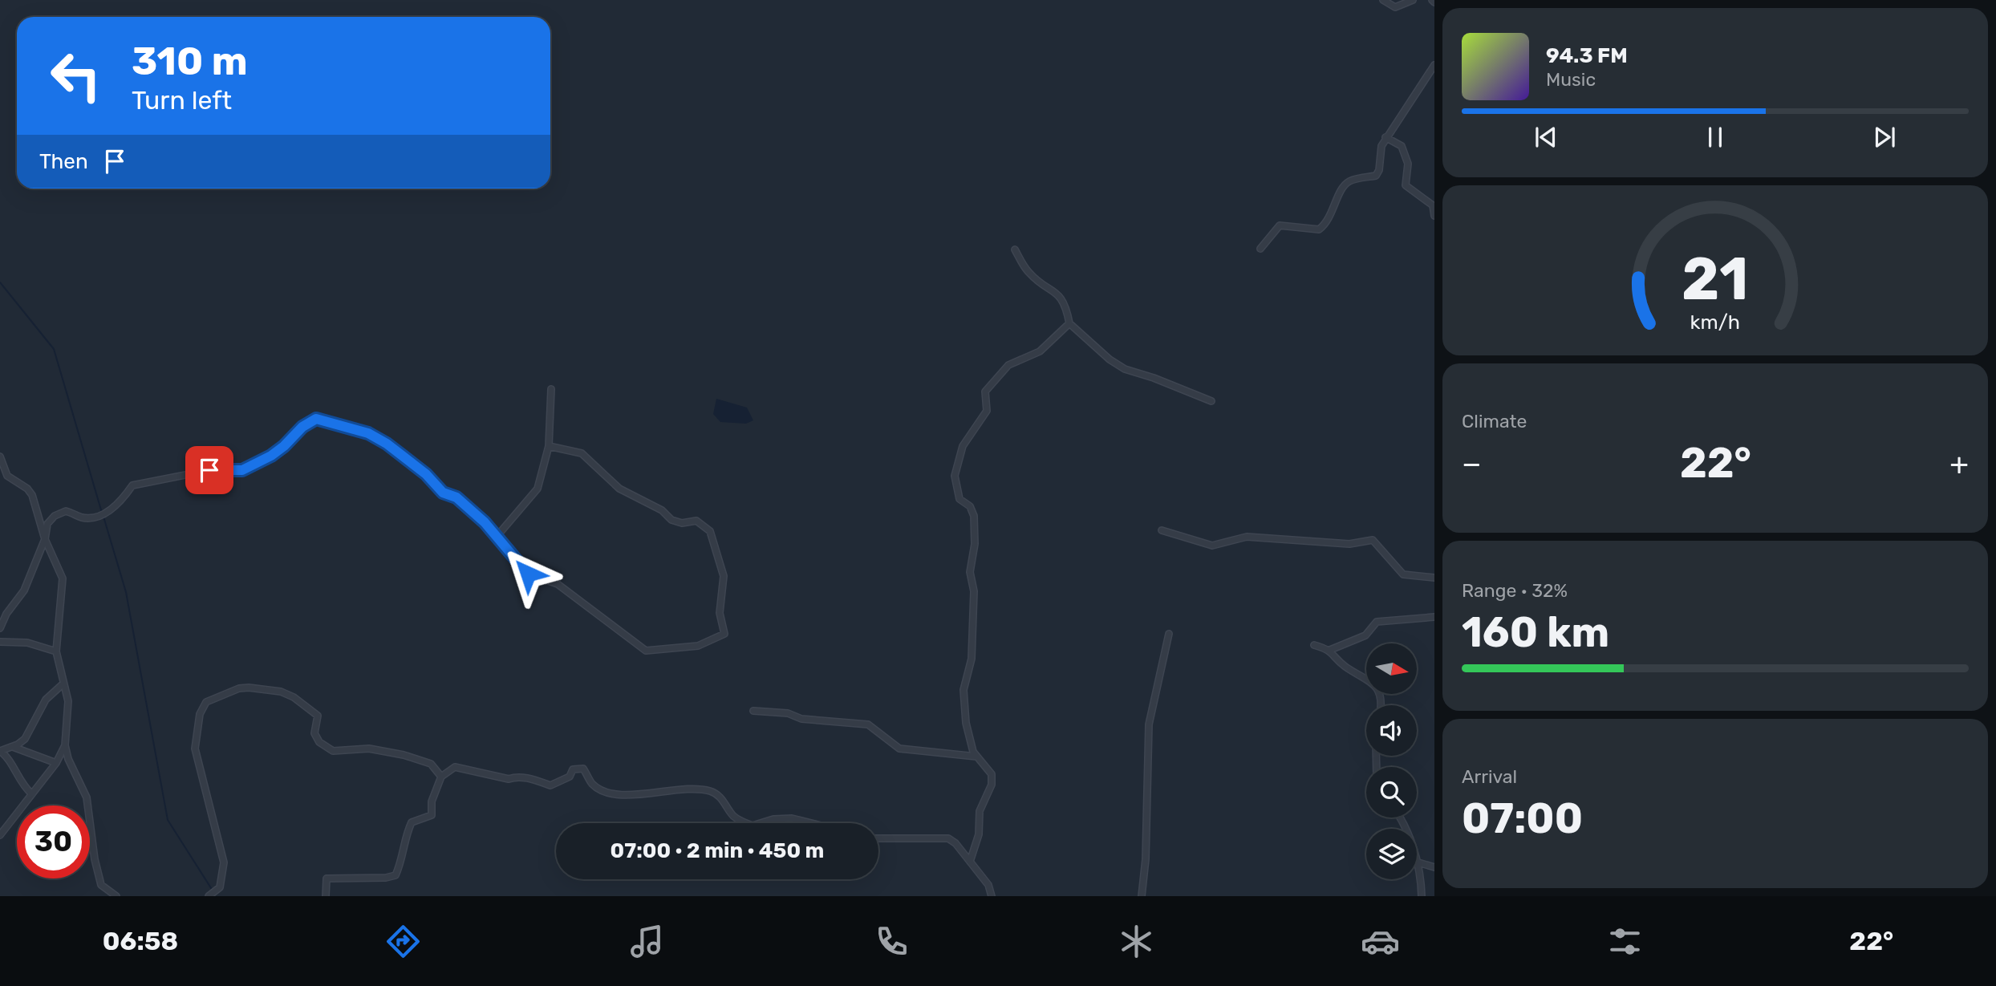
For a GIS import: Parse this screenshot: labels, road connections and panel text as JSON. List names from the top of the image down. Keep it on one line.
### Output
{"north":"right","page":{"turn":["310 m","Turn left"],"song":["94.3 FM","Music"],"then":"Then","tile":["Climate",["Range · 32%","160 km"],["Arrival","07:00"]],"heat":["−","22°","+"],"limit":"30","trip":"07:00 · 2 min · 450 m","tabs":["06:58","22°"],"gauge":["21","km/h"]}}
